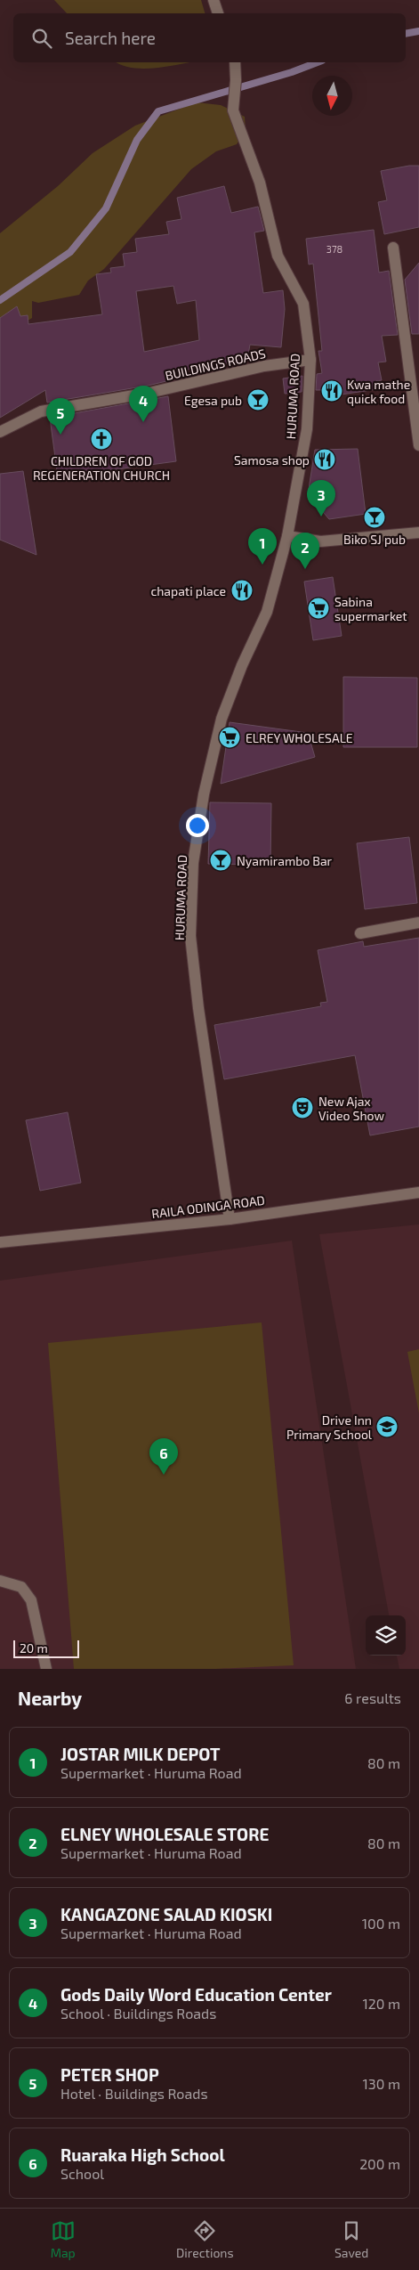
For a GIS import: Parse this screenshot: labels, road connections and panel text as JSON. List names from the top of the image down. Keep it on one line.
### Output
{"streets":{"street":["BUILDINGS ROADS","HURUMA ROAD","RAILA ODINGA ROAD"]},"crossings":[["BUILDINGS ROADS","HURUMA ROAD"],["HURUMA ROAD","RAILA ODINGA ROAD"]],"places":{"restaurant":["Kwa mathe quick food","Samosa shop","chapati place"],"bar":["Egesa pub","Biko SJ pub","Nyamirambo Bar"],"church":["CHILDREN OF GOD REGENERATION CHURCH"],"supermarket":["Sabina supermarket","ELREY WHOLESALE"],"theatre":["New Ajax Video Show"],"school or university":["Drive Inn Primary School"]},"house_numbers":["378"],"scale_bar":"20 m","north":"bottom","page":{"search":"Search here","pins":["4","5","3","1","2","6"],"scale":"20 m","heading":["Nearby","6 results"],"list":[{"mark":"1","name":"JOSTAR MILK DEPOT","note":"Supermarket · Huruma Road","value":"80 m"},{"mark":"2","name":"ELNEY WHOLESALE STORE","note":"Supermarket · Huruma Road","value":"80 m"},{"mark":"3","name":"KANGAZONE SALAD KIOSKI","note":"Supermarket · Huruma Road","value":"100 m"},{"mark":"4","name":"Gods Daily Word Education Center","note":"School · Buildings Roads","value":"120 m"},{"mark":"5","name":"PETER SHOP","note":"Hotel · Buildings Roads","value":"130 m"},{"mark":"6","name":"Ruaraka High School","note":"School","value":"200 m"}],"nav":["Map","Directions","Saved"]}}
